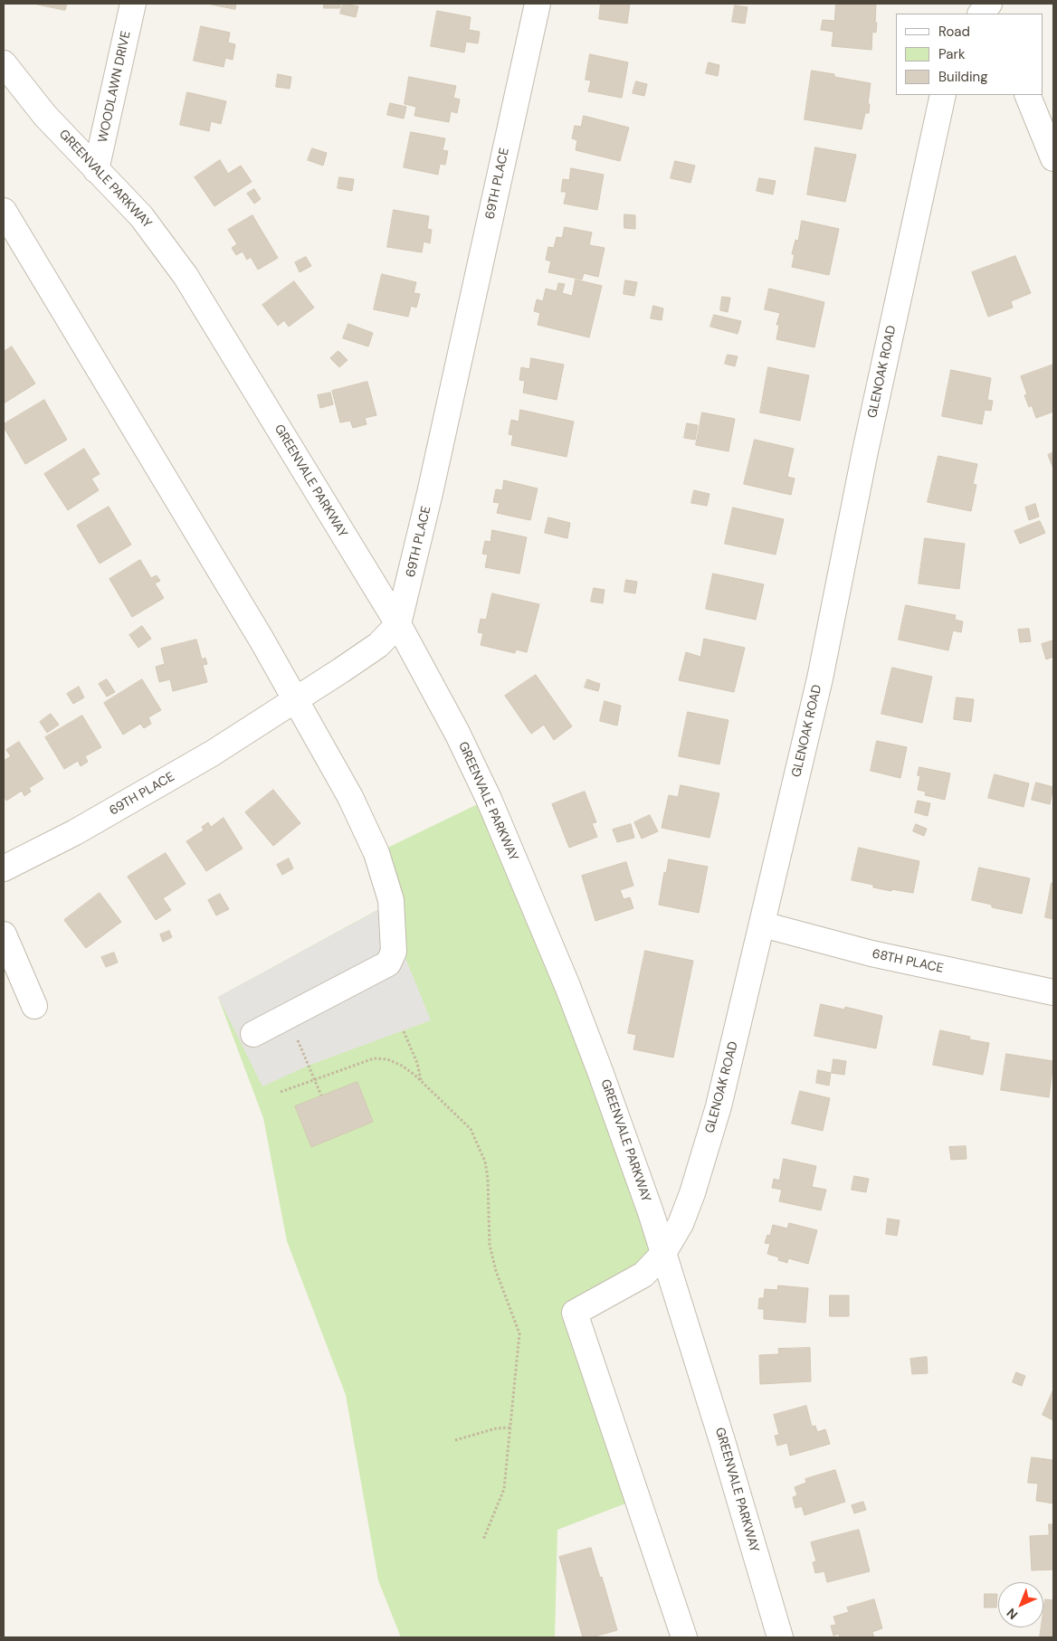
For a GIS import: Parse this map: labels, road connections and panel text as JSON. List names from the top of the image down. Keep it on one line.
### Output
{"streets":{"street":["WOODLAWN DRIVE","GREENVALE PARKWAY","69TH PLACE","GLENOAK ROAD","68TH PLACE"]},"crossings":[["WOODLAWN DRIVE","GREENVALE PARKWAY"],["GREENVALE PARKWAY","69TH PLACE"],["GREENVALE PARKWAY","GLENOAK ROAD"],["GLENOAK ROAD","68TH PLACE"]],"legend":["Road","Park","Building"],"north":"bottom left"}
